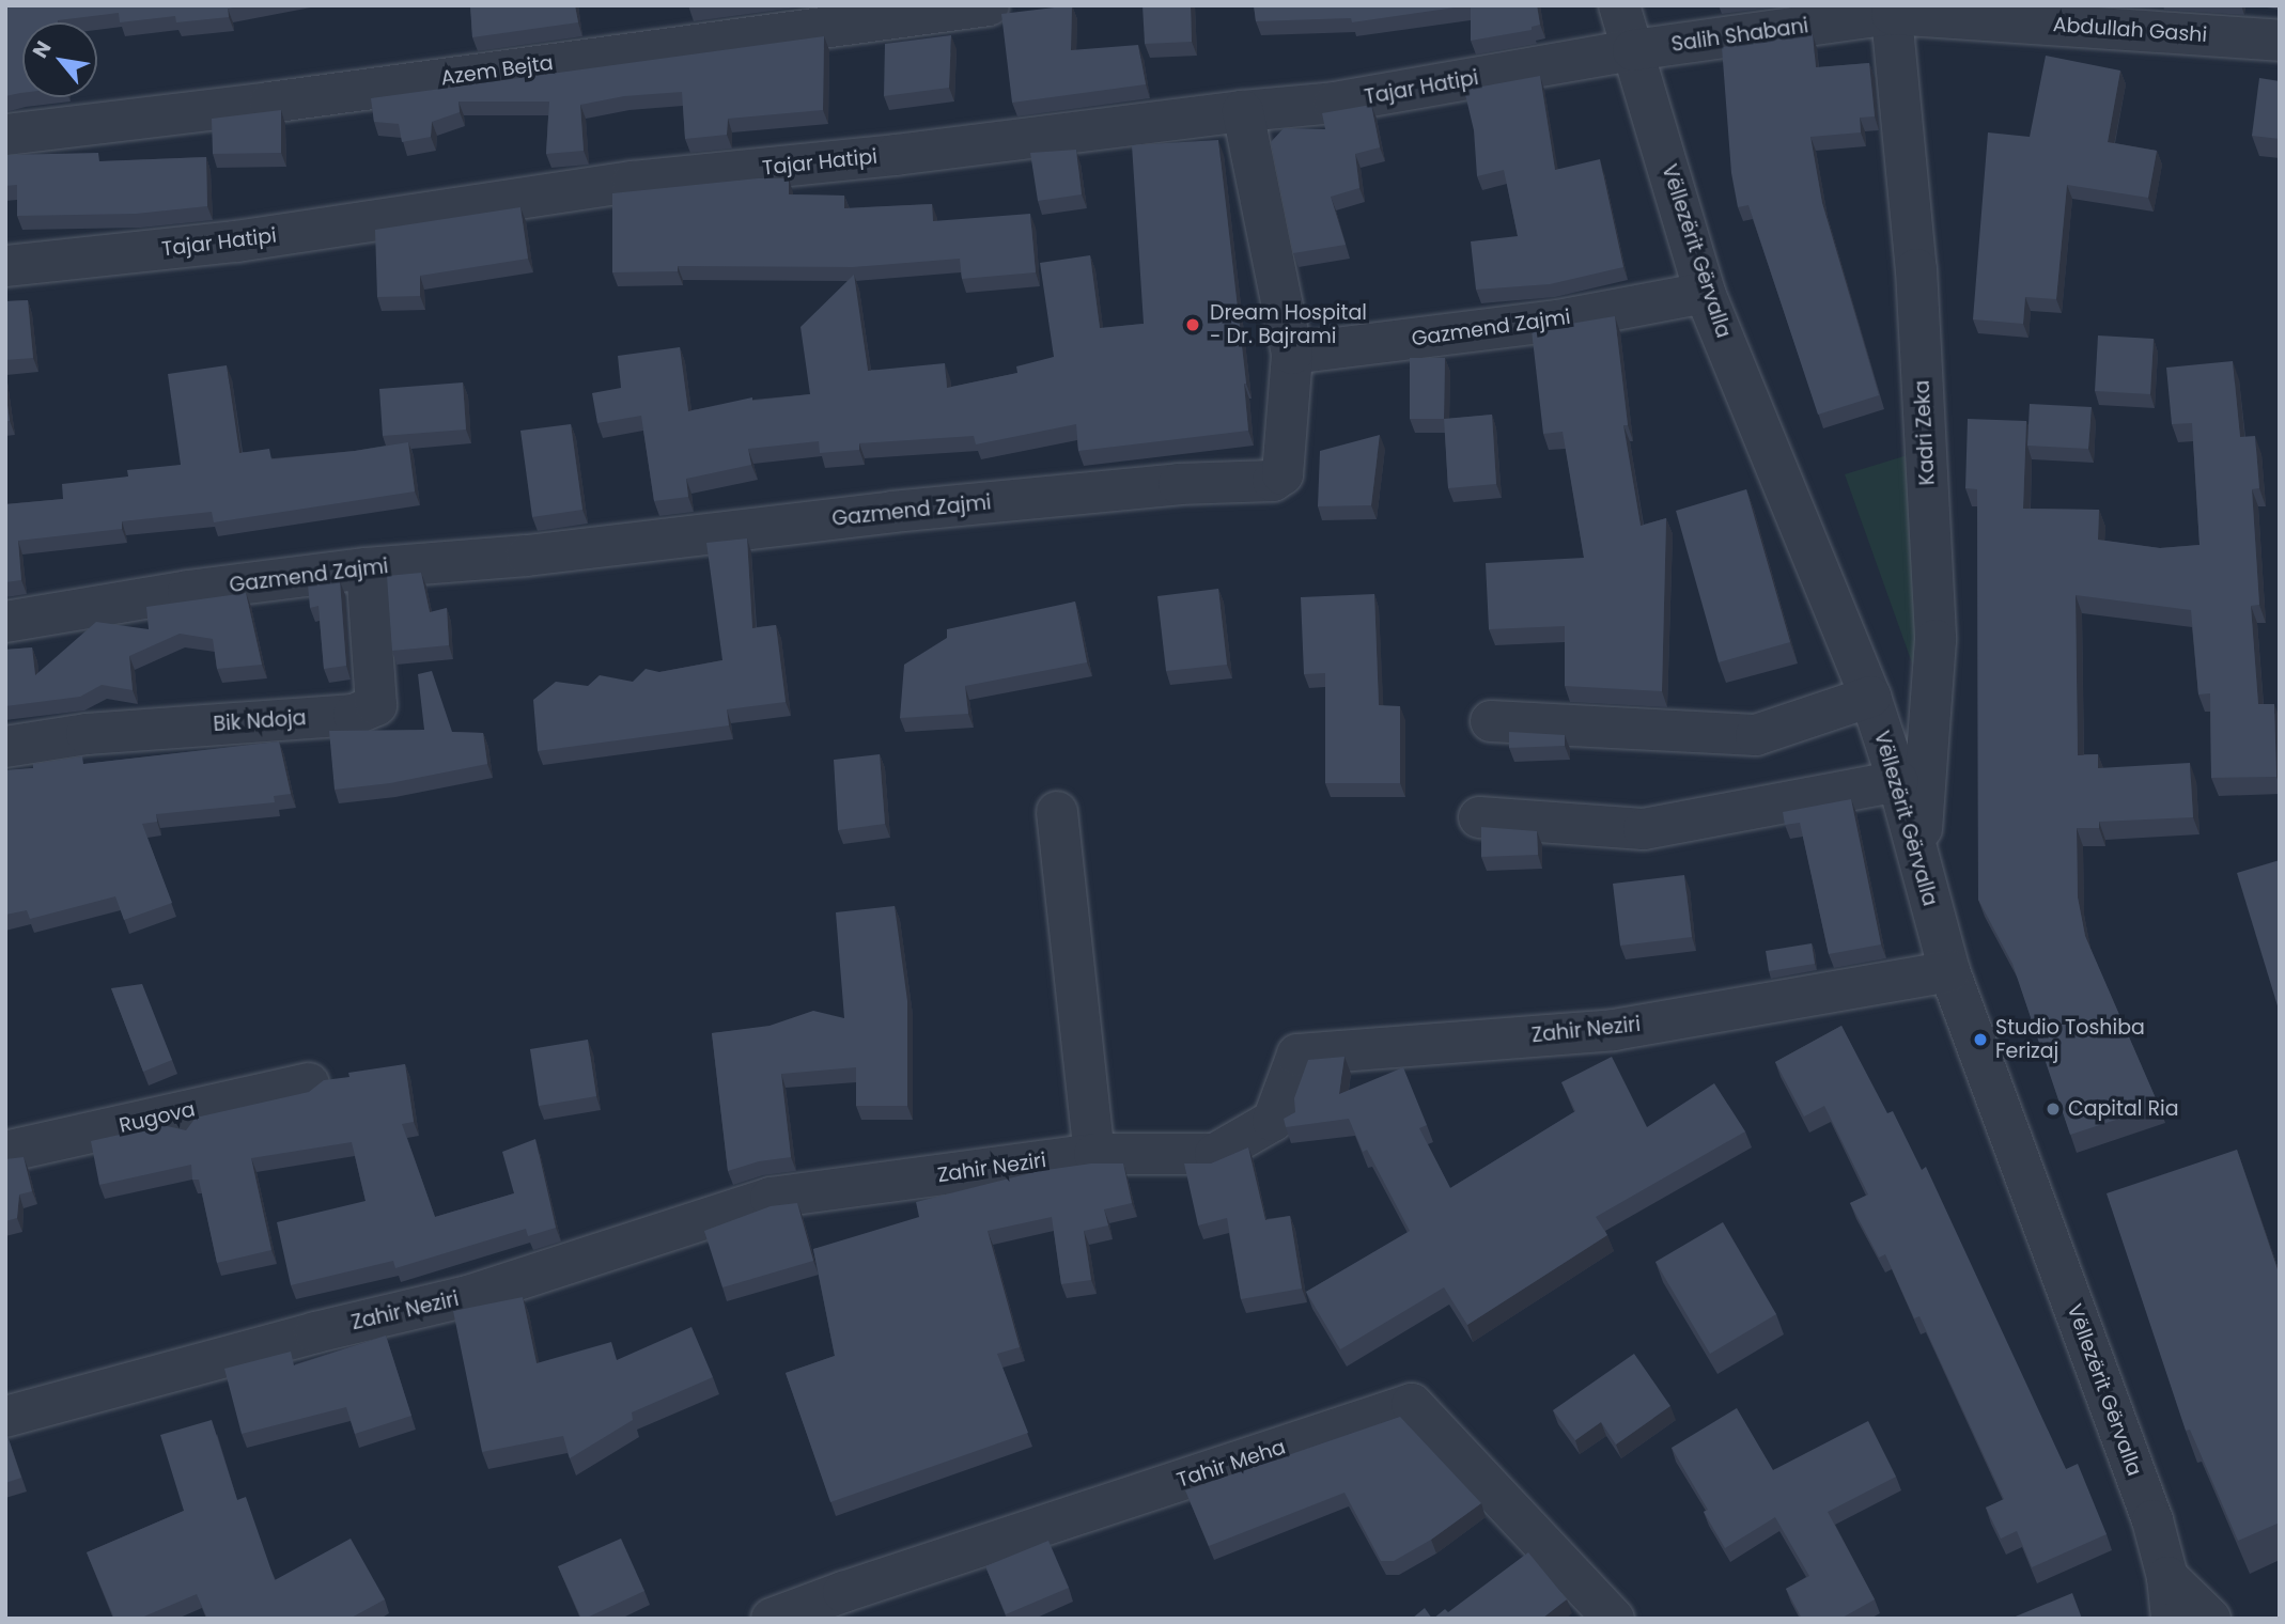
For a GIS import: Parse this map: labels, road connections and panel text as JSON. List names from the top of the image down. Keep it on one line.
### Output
{"streets":{"street":["Abdullah Gashi","Salih Shabani","Azem Bejta","Tajar Hatipi","Vëllezërit Gërvalla","Gazmend Zajmi","Kadri Zeka","Bik Ndoja","Zahir Neziri","Rugova","Tahir Meha"]},"crossings":[["Abdullah Gashi","Salih Shabani"],["Abdullah Gashi","Kadri Zeka"],["Salih Shabani","Tajar Hatipi"],["Salih Shabani","Vëllezërit Gërvalla"],["Salih Shabani","Kadri Zeka"],["Tajar Hatipi","Vëllezërit Gërvalla"],["Vëllezërit Gërvalla","Gazmend Zajmi"],["Vëllezërit Gërvalla","Kadri Zeka"],["Vëllezërit Gërvalla","Zahir Neziri"],["Gazmend Zajmi","Bik Ndoja"]],"places":["Dream Hospital - Dr. Bajrami","Studio Toshiba Ferizaj","Capital Ria"],"north":"top left"}
